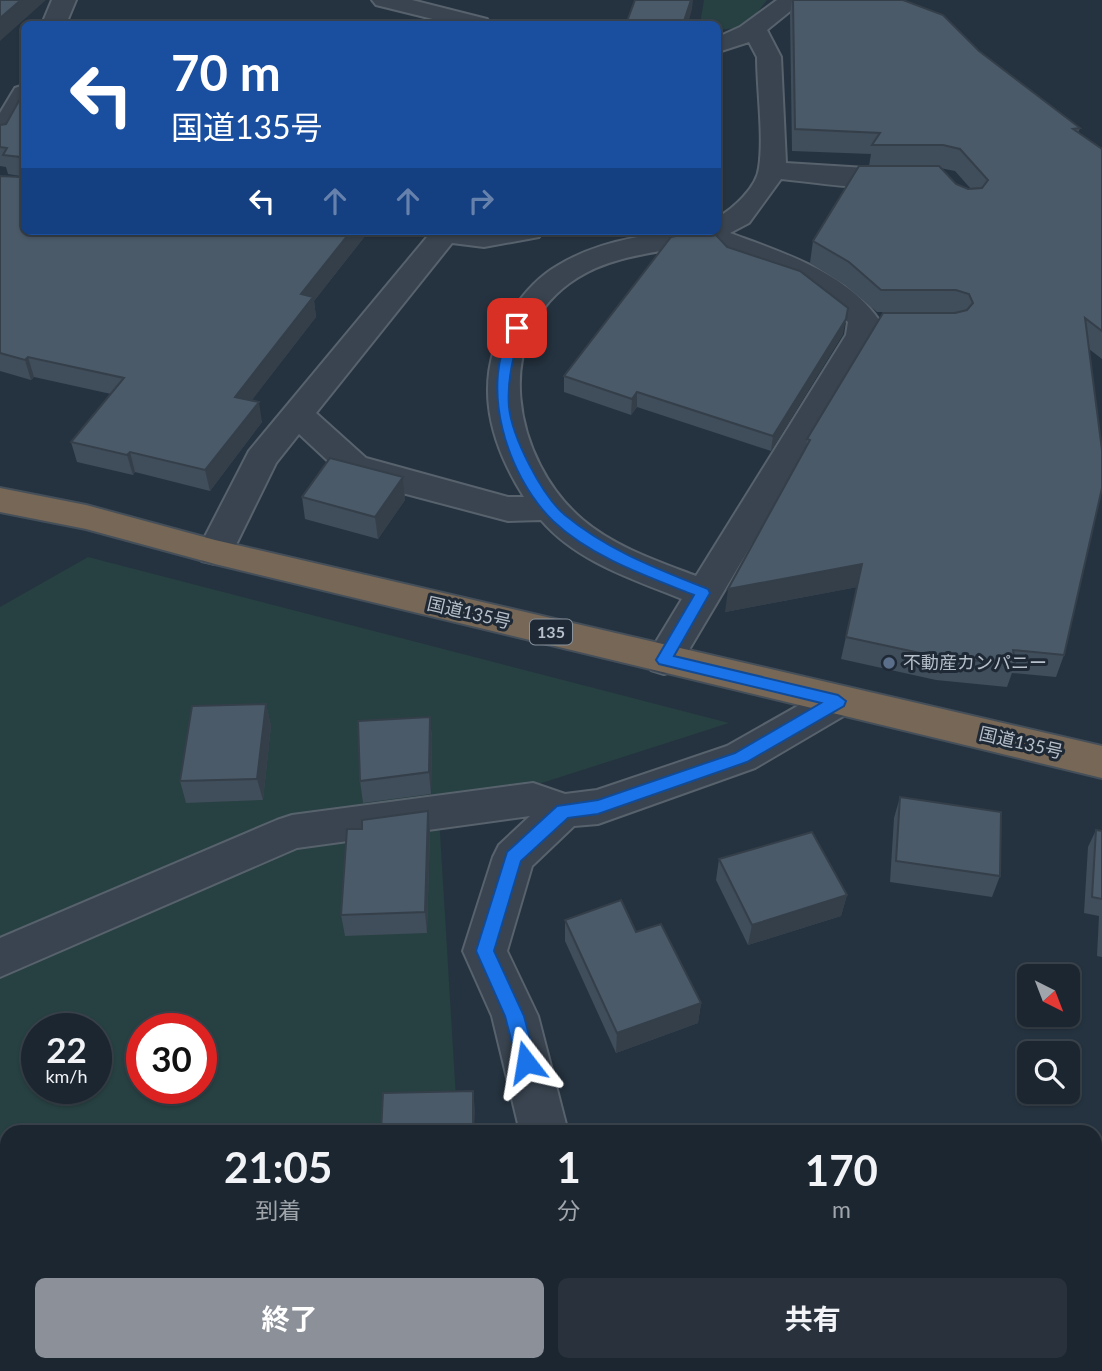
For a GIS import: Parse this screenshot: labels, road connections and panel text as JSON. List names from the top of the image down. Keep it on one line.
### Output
{"streets":{"highway":["国道135号","135"]},"places":["不動産カンパニー"],"north":"bottom right","page":{"turn":["70 m","国道135号"],"speed":"22 km/h","limit":"30","eta":["21:05","到着","1","分","170","m"],"buttons":["終了","共有"]}}
